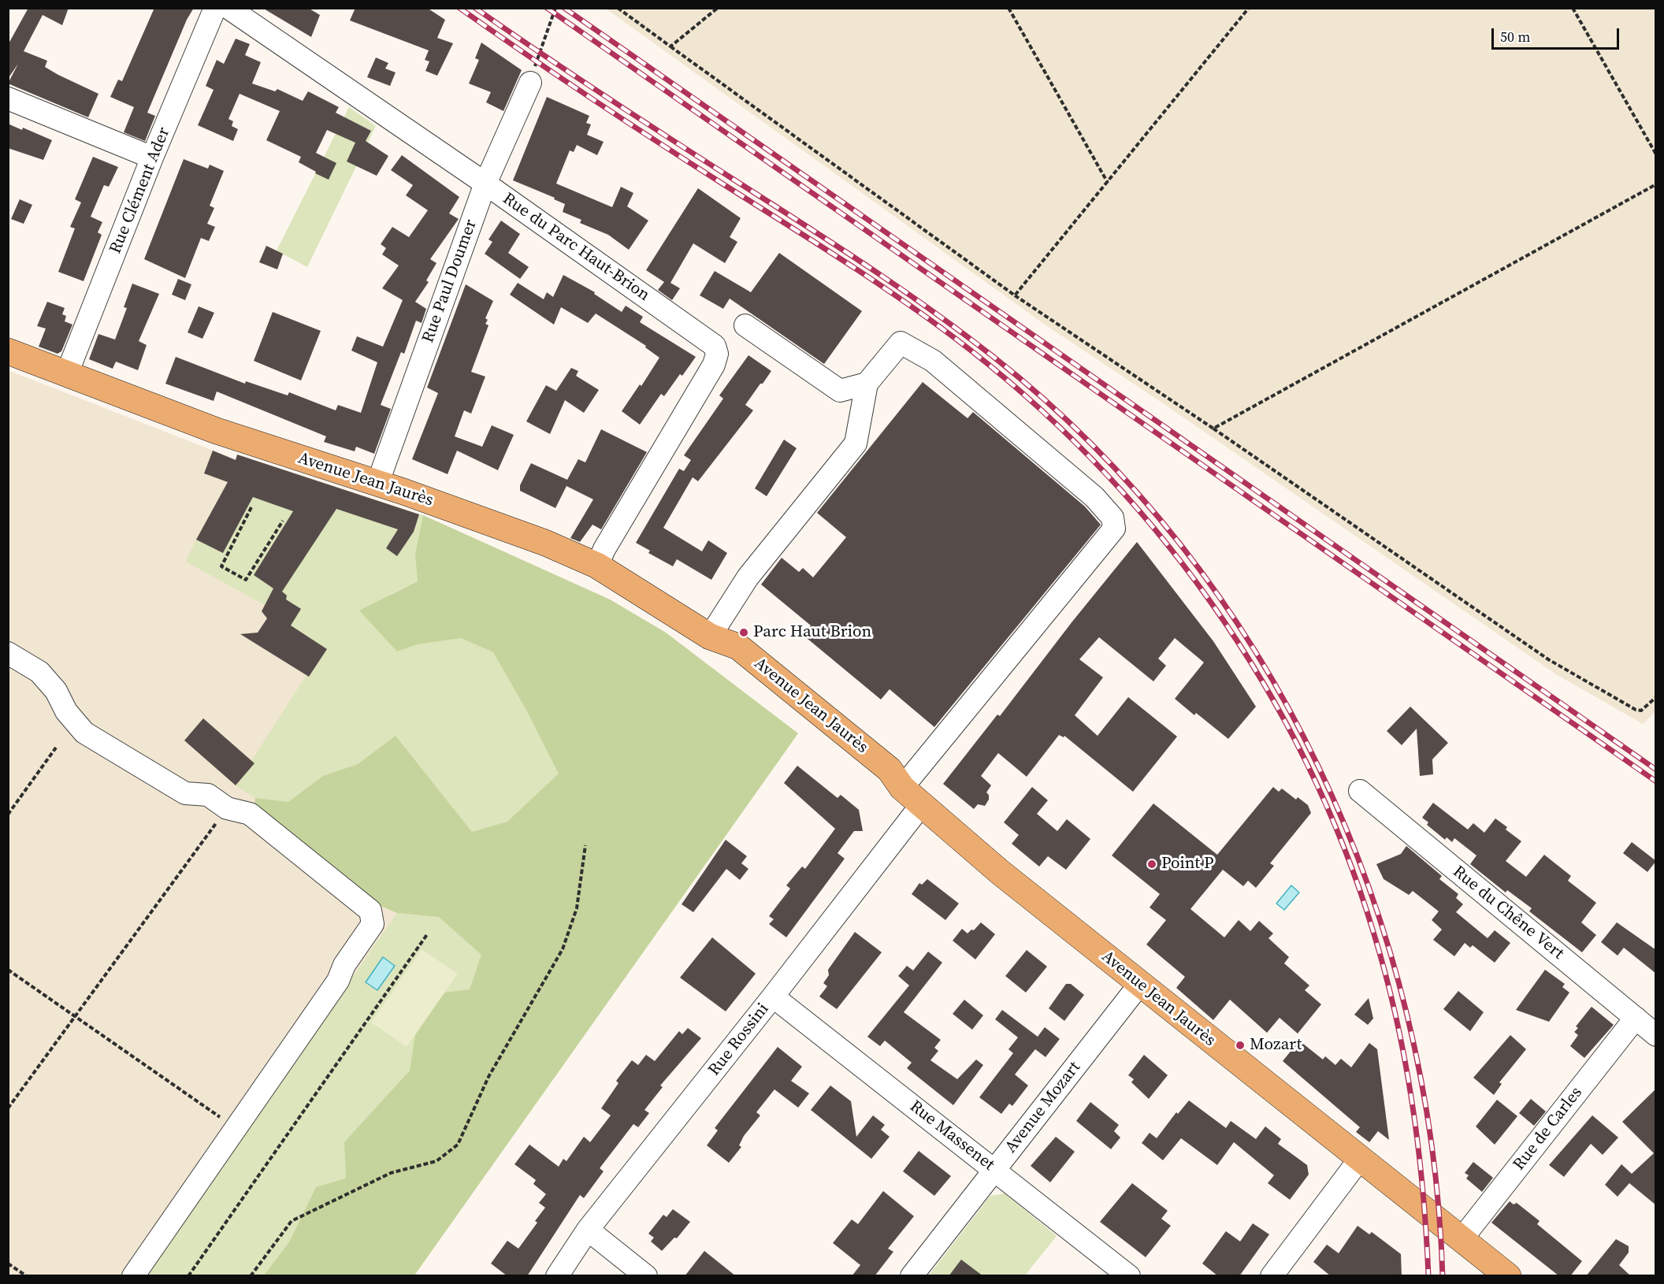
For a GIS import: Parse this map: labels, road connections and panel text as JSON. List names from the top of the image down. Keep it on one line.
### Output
{"streets":{"main road":["Avenue Jean Jaurès"],"street":["Rue Clément Ader","Rue du Parc Haut-Brion","Rue Paul Doumer","Rue du Chêne Vert","Rue Rossini","Avenue Mozart","Rue de Carles","Rue Massenet"]},"crossings":[["Rue Clément Ader","Avenue Jean Jaurès"],["Rue du Parc Haut-Brion","Rue Paul Doumer"],["Rue du Parc Haut-Brion","Avenue Jean Jaurès"],["Rue Paul Doumer","Avenue Jean Jaurès"],["Avenue Jean Jaurès","Rue Rossini"],["Avenue Jean Jaurès","Avenue Mozart"],["Avenue Jean Jaurès","Rue de Carles"],["Rue du Chêne Vert","Rue de Carles"],["Rue Rossini","Rue Massenet"],["Avenue Mozart","Rue Massenet"]],"places":["Parc Haut Brion","Point P","Mozart"],"scale_bar":"50 m"}
